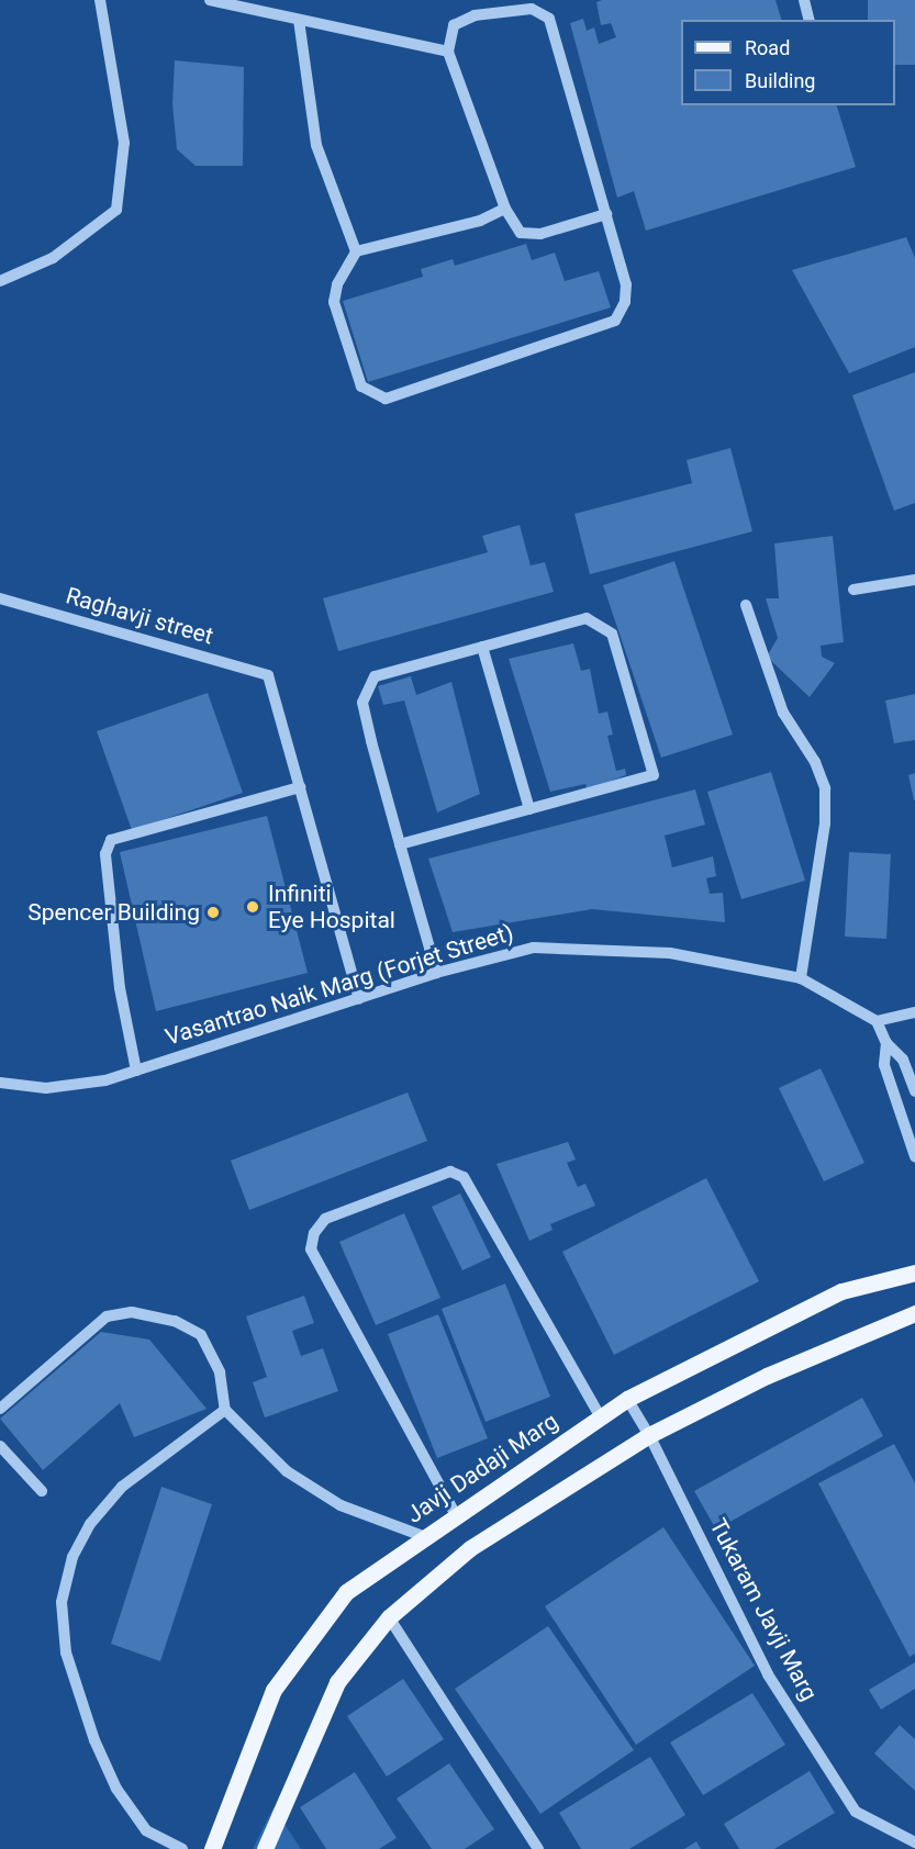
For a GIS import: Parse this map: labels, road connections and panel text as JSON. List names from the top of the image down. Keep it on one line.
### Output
{"streets":{"main road":["Javji Dadaji Marg"],"street":["Raghavji street","Vasantrao Naik Marg (Forjet Street)","Tukaram Javji Marg"]},"crossings":[["Javji Dadaji Marg","Tukaram Javji Marg"]],"places":["Infiniti Eye Hospital","Spencer Building"],"legend":["Road","Building"]}
